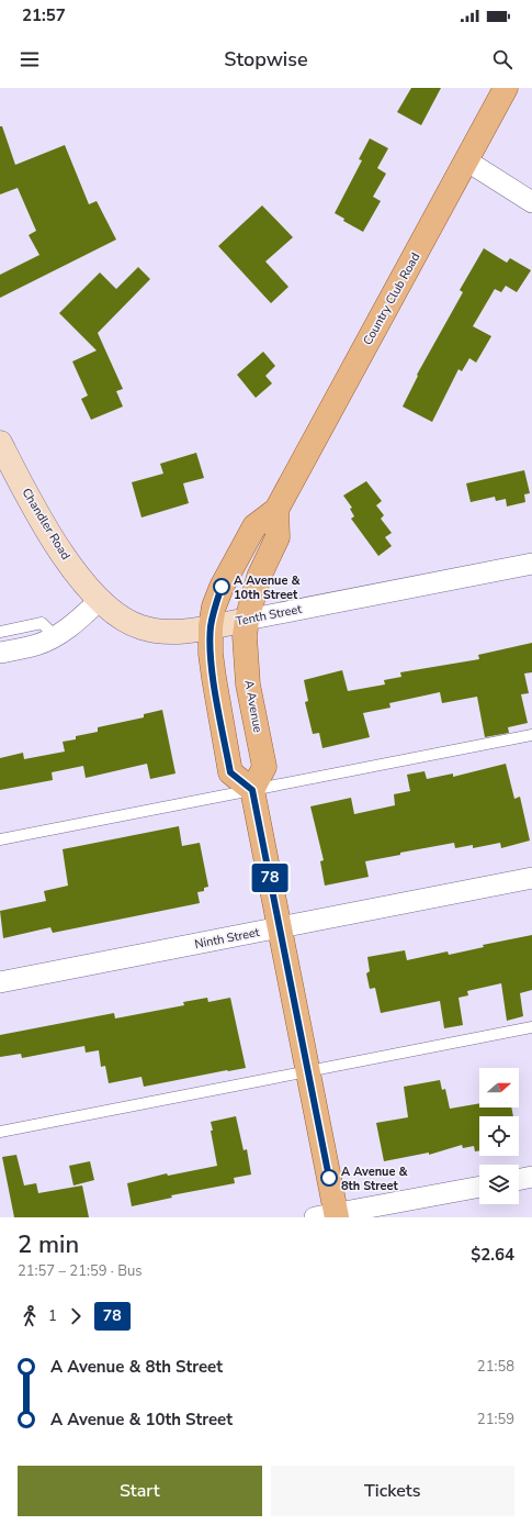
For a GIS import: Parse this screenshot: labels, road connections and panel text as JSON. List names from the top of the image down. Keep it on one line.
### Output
{"streets":{"main road":["Country Club Road","A Avenue"],"street":["Chandler Road","Tenth Street","Ninth Street"]},"crossings":[["Country Club Road","Tenth Street"],["Chandler Road","Tenth Street"],["Tenth Street","A Avenue"]],"places":["A Avenue & 10th Street","A Avenue & 8th Street"],"lines":["bus line 78"],"north":"right","page":{"status":"21:57","header":"Stopwise","on_map":"78","heading":["2 min","21:57 – 21:59 · Bus","$2.64"],"legs":["1","78"],"list":[{"name":"A Avenue & 8th Street","value":"21:58"},{"name":"A Avenue & 10th Street","value":"21:59"}],"buttons":["Start","Tickets"]}}
